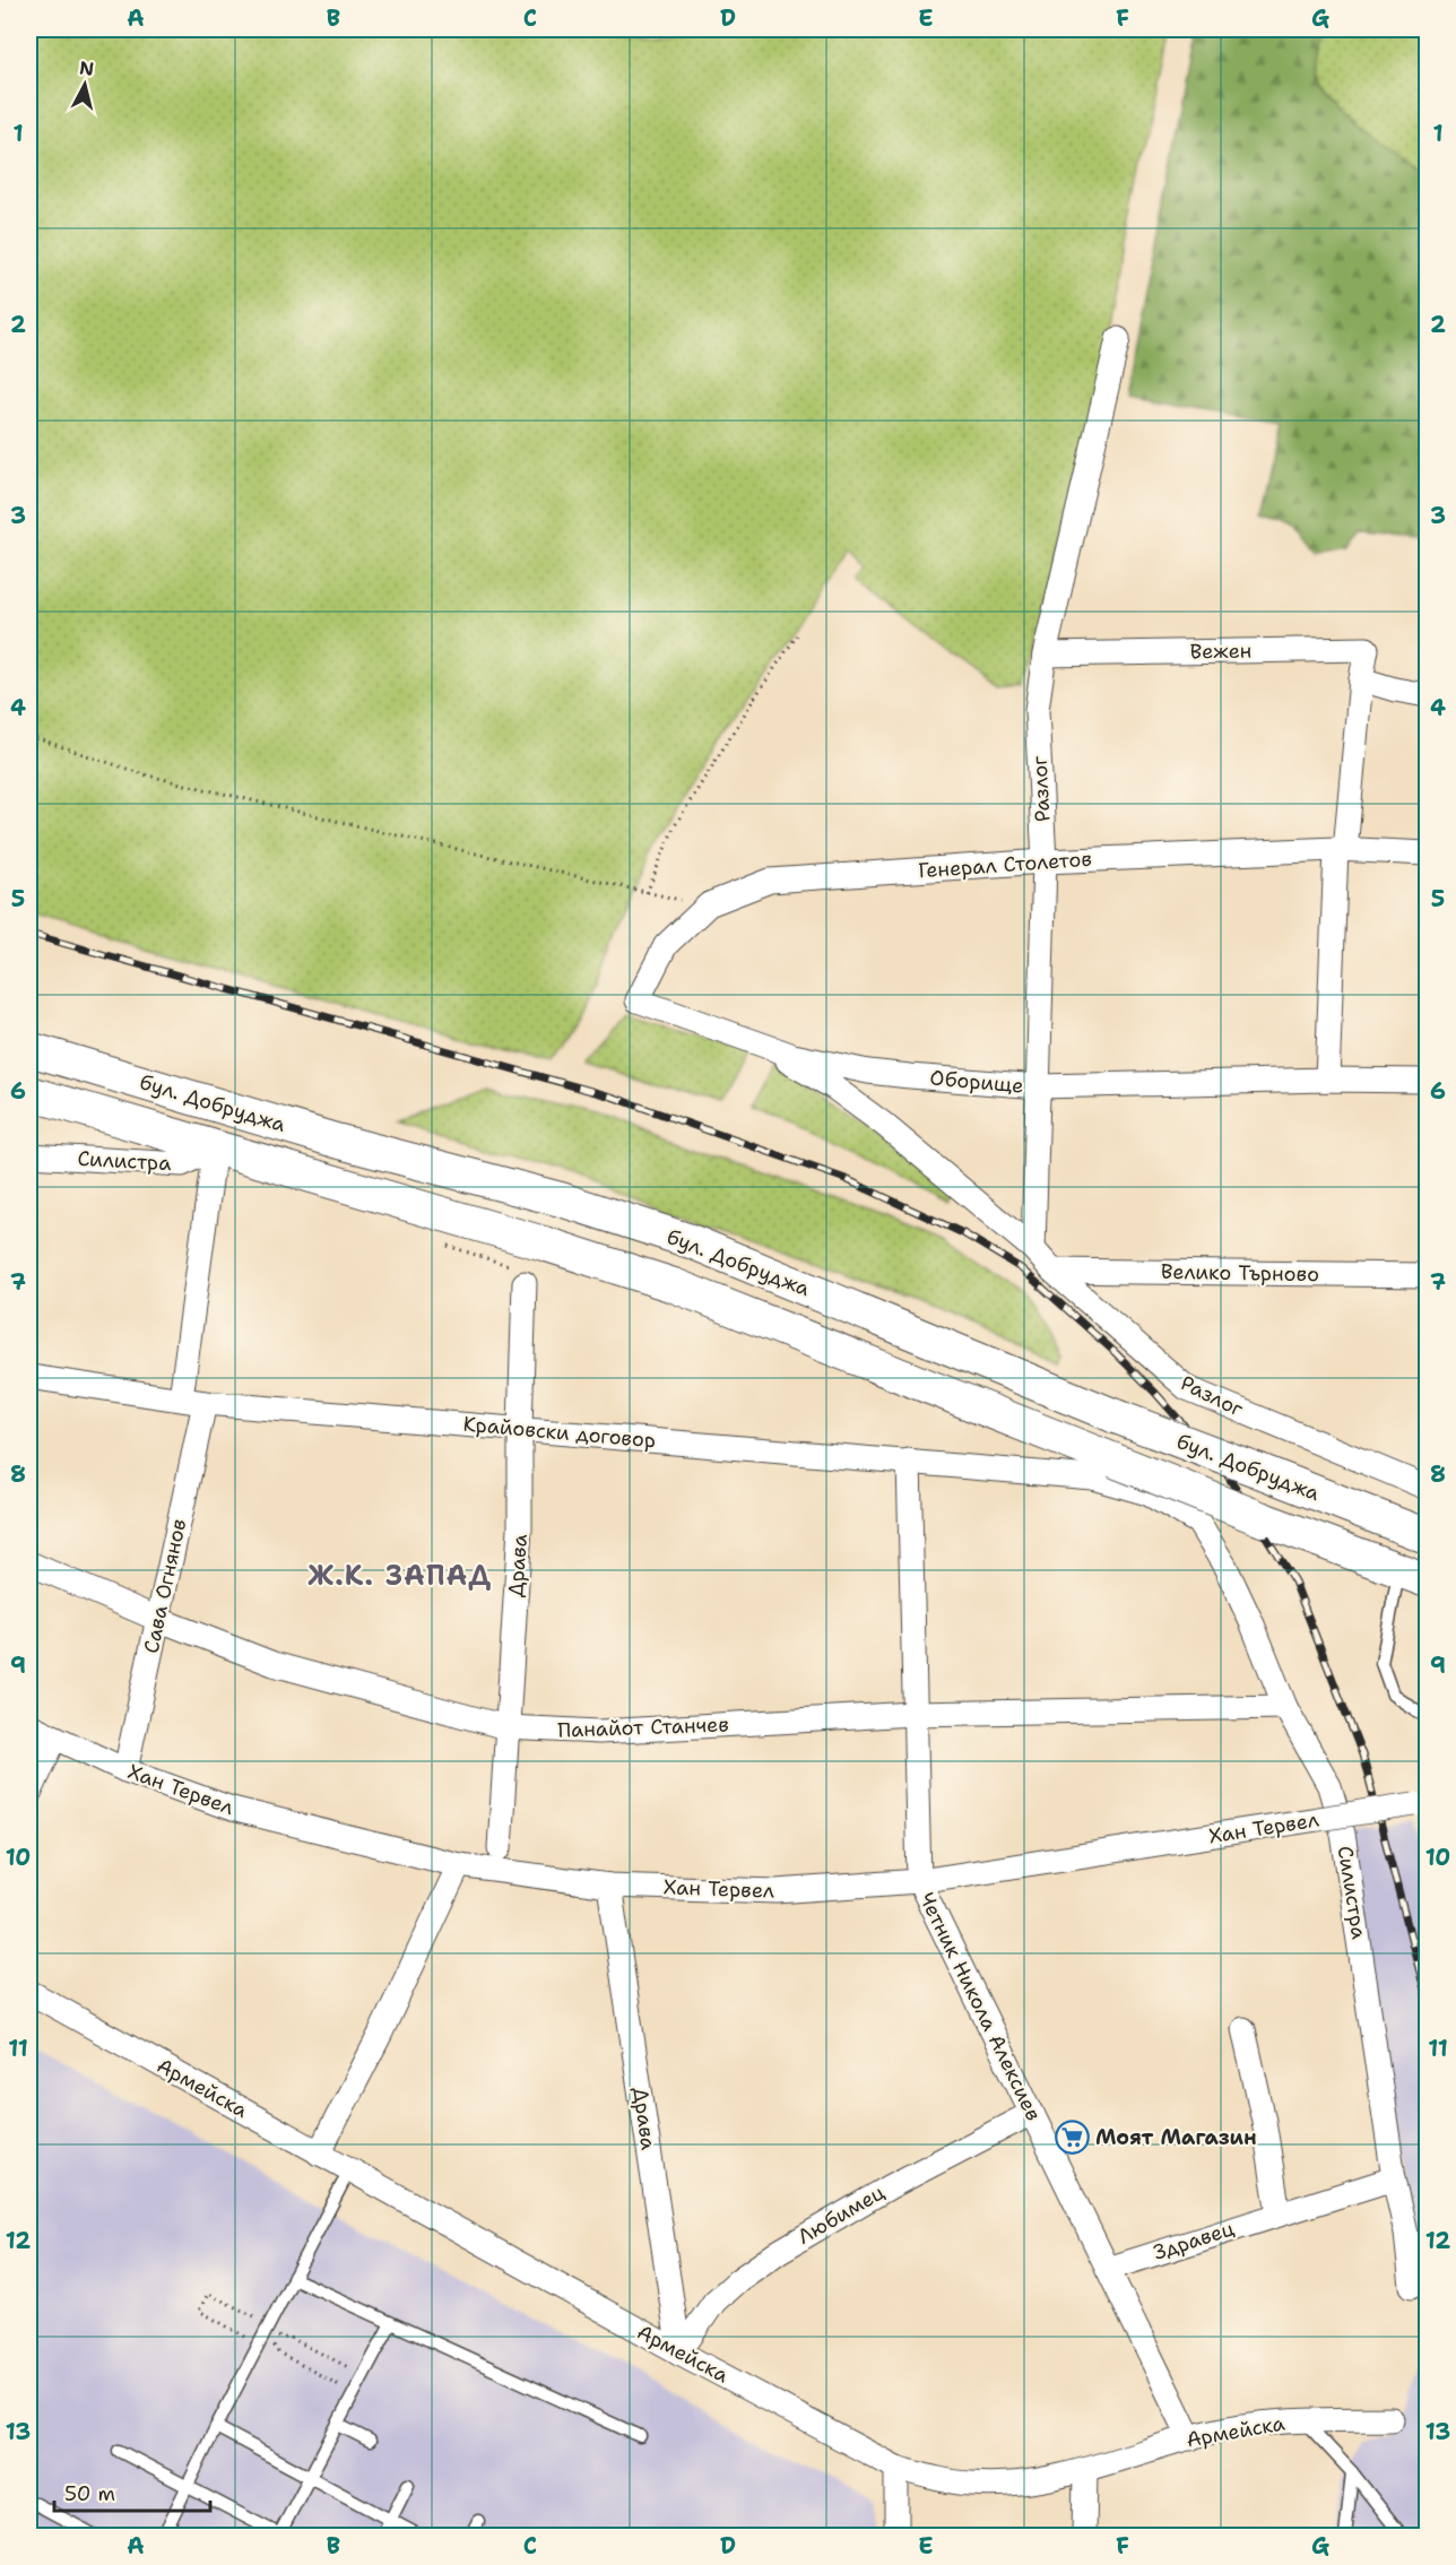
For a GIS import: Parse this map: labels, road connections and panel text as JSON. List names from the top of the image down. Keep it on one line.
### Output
{"streets":{"main road":["бул. Добруджа"],"street":["Вежен","Разлог","Генерал Столетов","Оборище","Силистра","Велико Търново","Крайовски договор","Драва","Сава Огнянов","Панайот Станчев","Хан Тервел","Четник Никола Алексиев","Армейска","Любимец","Здравец"]},"crossings":[["Вежен","Разлог"],["Вежен","Генерал Столетов"],["Разлог","Генерал Столетов"],["Разлог","Оборище"],["Разлог","Велико Търново"],["Генерал Столетов","Оборище"],["бул. Добруджа","Силистра"],["бул. Добруджа","Крайовски договор"],["Силистра","Крайовски договор"],["Силистра","Панайот Станчев"],["Силистра","Здравец"],["Крайовски договор","Драва"],["Крайовски договор","Сава Огнянов"],["Крайовски договор","Четник Никола Алексиев"],["Драва","Панайот Станчев"],["Драва","Хан Тервел"],["Драва","Армейска"],["Драва","Любимец"],["Сава Огнянов","Панайот Станчев"],["Сава Огнянов","Хан Тервел"],["Панайот Станчев","Четник Никола Алексиев"],["Хан Тервел","Четник Никола Алексиев"],["Четник Никола Алексиев","Армейска"],["Четник Никола Алексиев","Любимец"],["Четник Никола Алексиев","Здравец"],["Армейска","Любимец"]],"districts":["Ж.К. ЗАПАД"],"places":{"supermarket":["Моят Магазин"]},"scale_bar":"50 m","north":"top","grid":{"columns":["A","B","C","D","E","F","G"],"rows":["1","2","3","4","5","6","7","8","9","10","11","12","13"]}}
